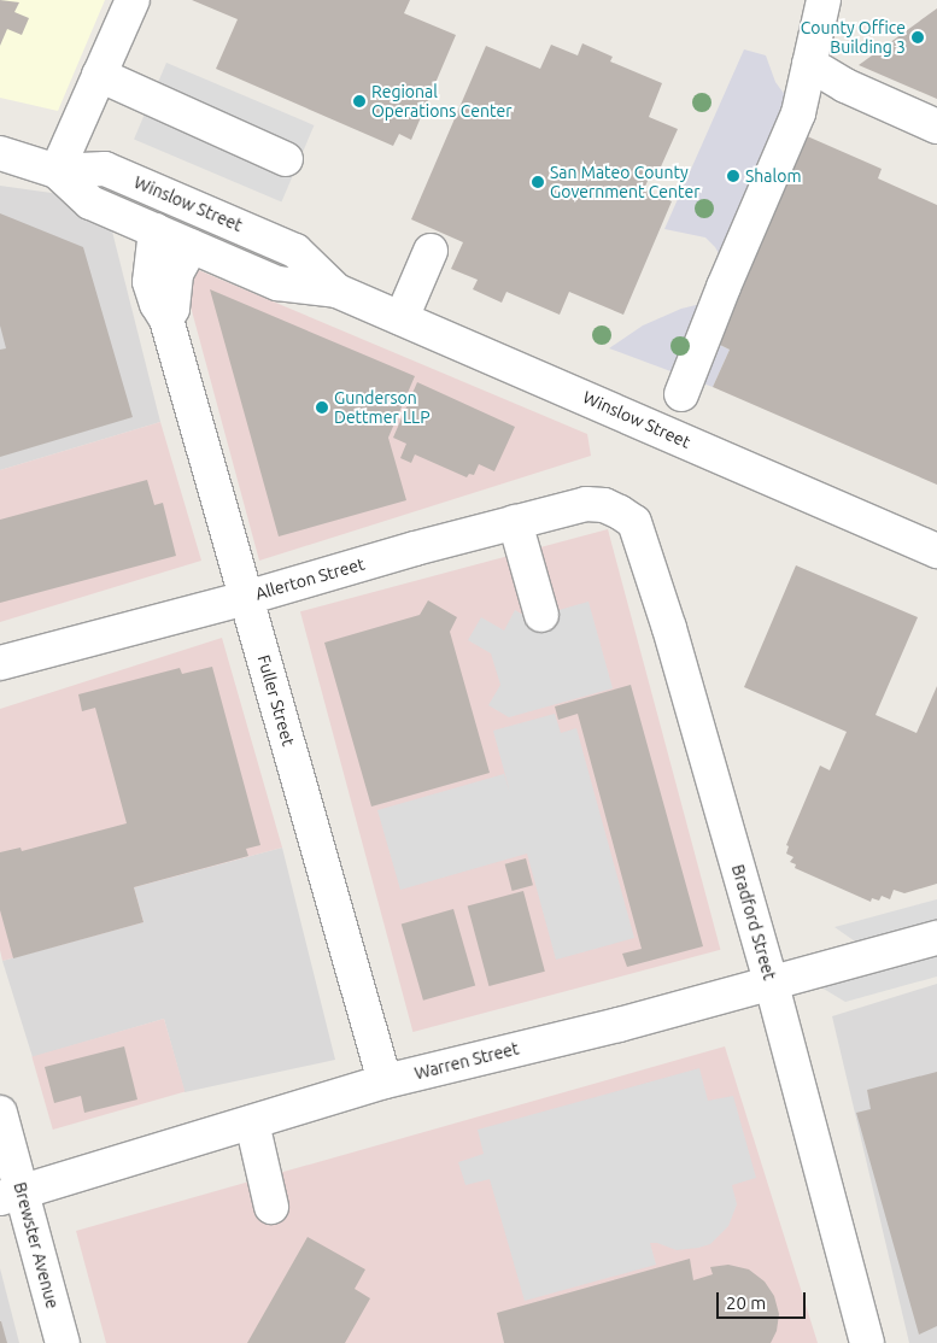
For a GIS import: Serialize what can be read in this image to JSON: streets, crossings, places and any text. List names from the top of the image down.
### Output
{
  "streets": {
    "street": [
      "Winslow Street",
      "Allerton Street",
      "Fuller Street",
      "Bradford Street",
      "Warren Street",
      "Brewster Avenue"
    ]
  },
  "crossings": [
    ["Winslow Street", "Fuller Street"],
    ["Allerton Street", "Fuller Street"],
    ["Allerton Street", "Bradford Street"],
    ["Fuller Street", "Warren Street"],
    ["Bradford Street", "Warren Street"],
    ["Warren Street", "Brewster Avenue"]
  ],
  "places": [
    "County Office Building 3",
    "Regional Operations Center",
    "Shalom",
    "San Mateo County Government Center",
    "Gunderson Dettmer LLP"
  ],
  "scale_bar": "20 m"
}
